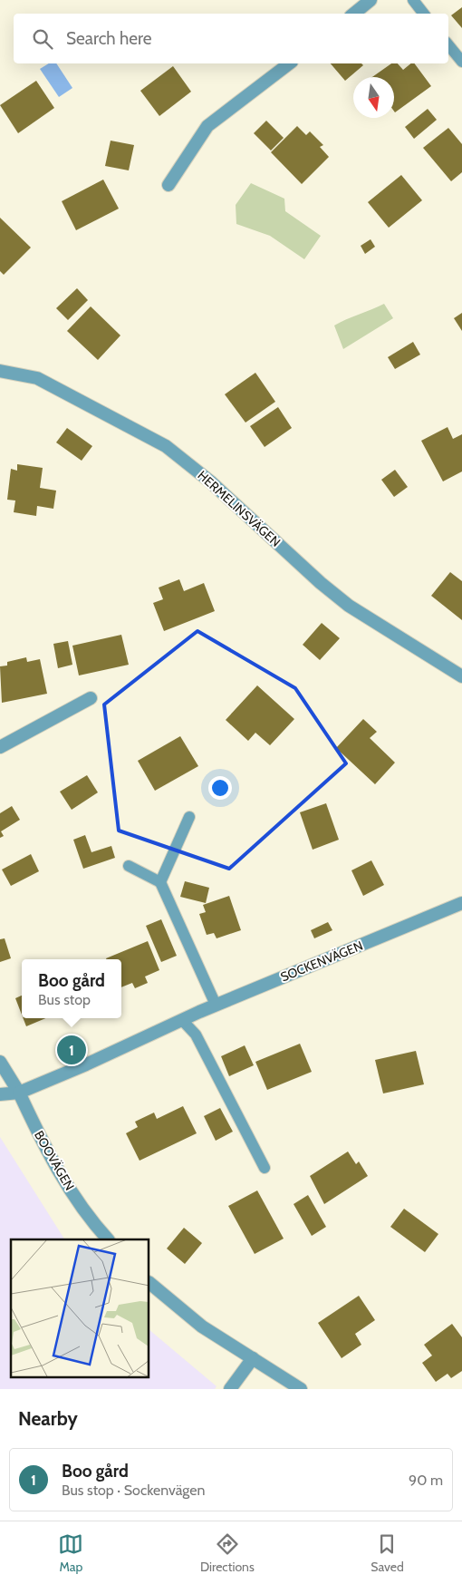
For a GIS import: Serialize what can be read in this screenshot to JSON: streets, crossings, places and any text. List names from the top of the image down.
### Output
{
  "streets": {
    "street": ["HERMELINSVÄGEN", "SOCKENVÄGEN", "BOOVÄGEN"]
  },
  "crossings": [
    ["SOCKENVÄGEN", "BOOVÄGEN"]
  ],
  "north": "bottom",
  "page": {
    "search": "Search here",
    "popup": ["Boo gård", "Bus stop"],
    "pins": "1",
    "heading": "Nearby",
    "list": [
      {
        "mark": "1",
        "name": "Boo gård",
        "note": "Bus stop · Sockenvägen",
        "value": "90 m"
      }
    ],
    "nav": ["Map", "Directions", "Saved"]
  }
}
